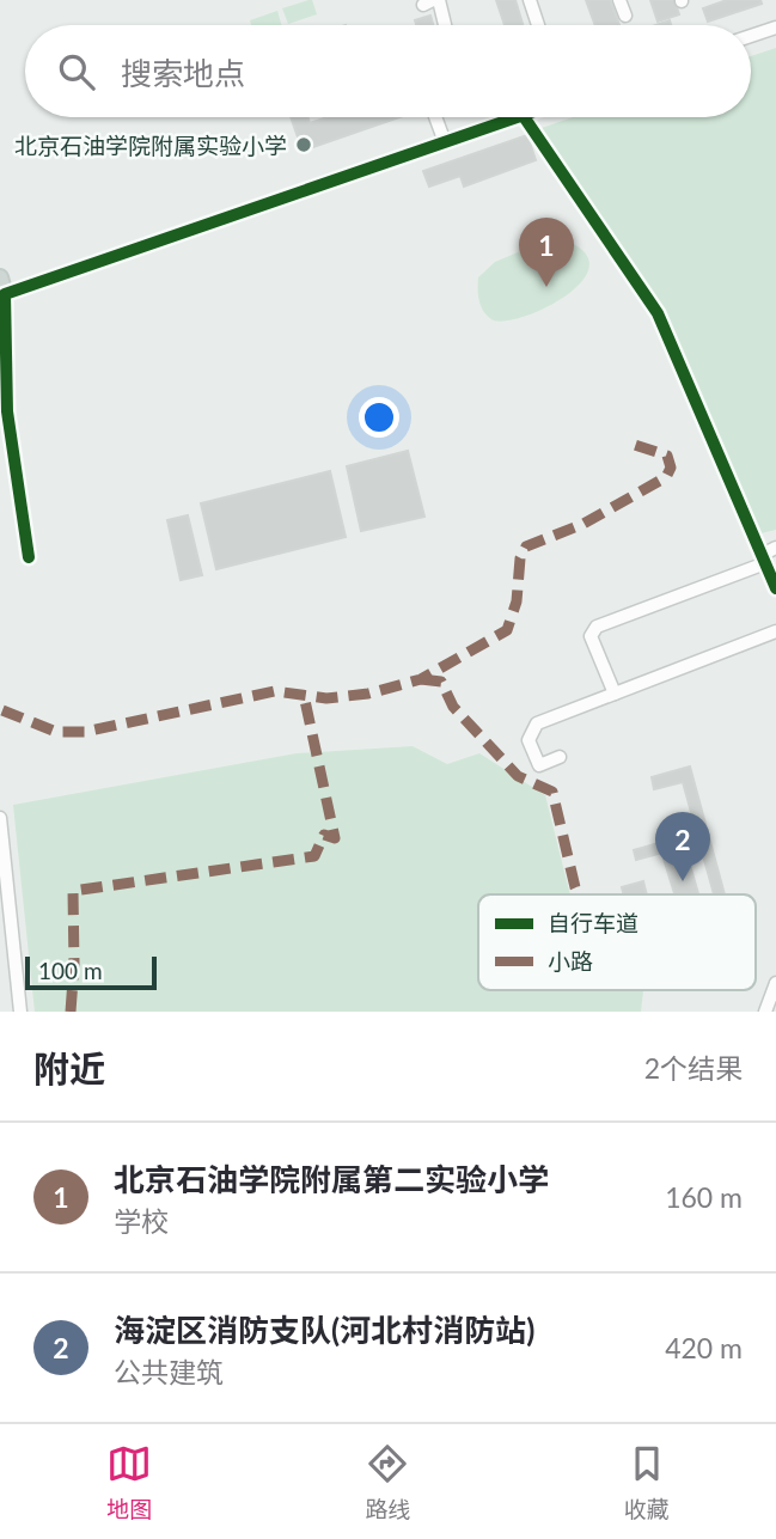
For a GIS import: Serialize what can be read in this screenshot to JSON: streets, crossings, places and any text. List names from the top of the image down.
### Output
{
  "places": ["北京石油学院附属实验小学"],
  "legend": ["自行车道", "小路"],
  "scale_bar": "100 m",
  "page": {
    "search": "搜索地点",
    "pins": ["1", "2"],
    "scale": "100 m",
    "heading": ["附近", "2个结果"],
    "list": [
      {
        "mark": "1",
        "name": "北京石油学院附属第二实验小学",
        "note": "学校",
        "value": "160 m"
      },
      {
        "mark": "2",
        "name": "海淀区消防支队(河北村消防站)",
        "note": "公共建筑",
        "value": "420 m"
      }
    ],
    "nav": ["地图", "路线", "收藏"]
  }
}
